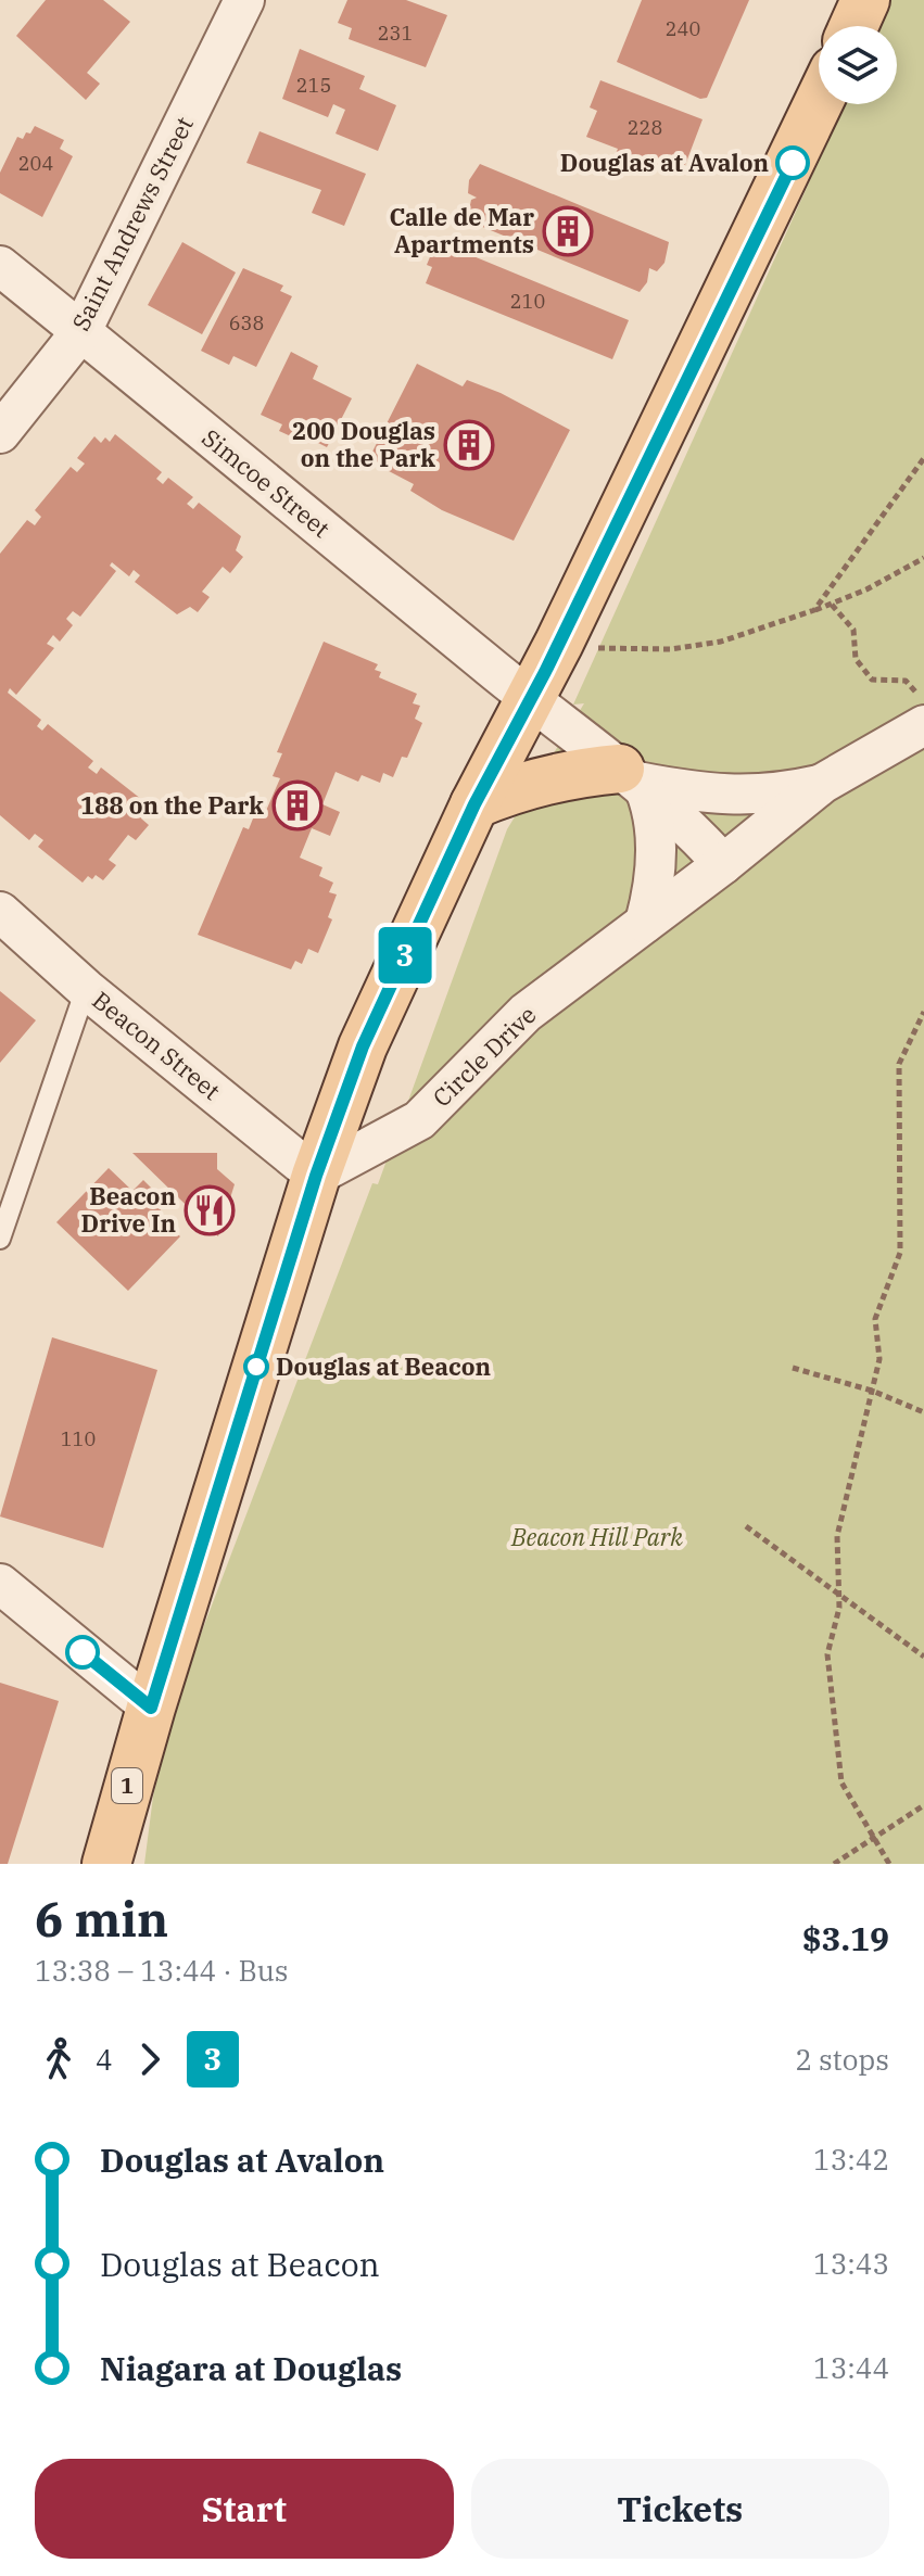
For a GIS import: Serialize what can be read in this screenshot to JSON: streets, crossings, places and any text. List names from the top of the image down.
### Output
{
  "streets": {
    "main road": ["1"],
    "street": [
      "Saint Andrews Street",
      "Simcoe Street",
      "Beacon Street",
      "Circle Drive"
    ]
  },
  "crossings": [
    ["Saint Andrews Street", "Simcoe Street"],
    ["Simcoe Street", "Circle Drive"],
    ["Simcoe Street", "1"],
    ["Beacon Street", "Circle Drive"],
    ["Beacon Street", "1"],
    ["Circle Drive", "1"]
  ],
  "parks": ["Beacon Hill Park"],
  "places": {
    "other": ["Douglas at Avalon", "Douglas at Beacon"],
    "building": ["Calle de Mar Apartments", "200 Douglas on the Park", "188 on the Park"],
    "restaurant": ["Beacon Drive In"]
  },
  "lines": ["bus line 3"],
  "house_numbers": [
    "240",
    "231",
    "215",
    "228",
    "204",
    "210",
    "638",
    "110"
  ],
  "page": {
    "on_map": "3",
    "heading": ["6 min", "13:38 – 13:44 · Bus", "$3.19"],
    "legs": ["4", "3", "2 stops"],
    "list": [
      {
        "name": "Douglas at Avalon",
        "value": "13:42"
      },
      {
        "name": "Douglas at Beacon",
        "value": "13:43"
      },
      {
        "name": "Niagara at Douglas",
        "value": "13:44"
      }
    ],
    "buttons": ["Start", "Tickets"]
  }
}
